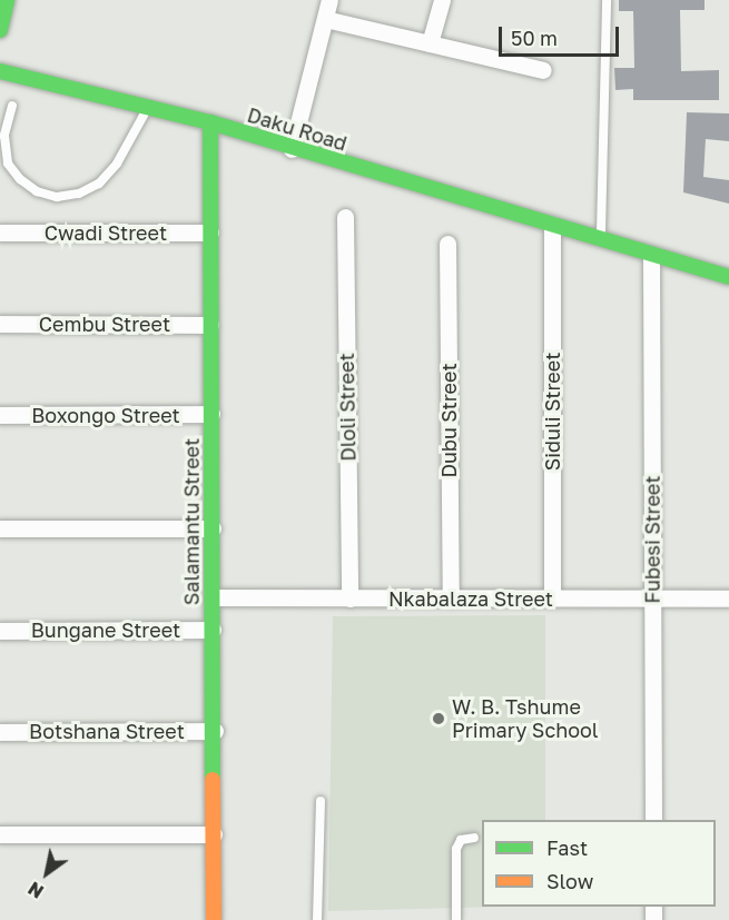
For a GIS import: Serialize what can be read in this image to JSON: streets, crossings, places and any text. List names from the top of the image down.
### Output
{
  "streets": {
    "main road": ["Daku Road", "Salamantu Street"],
    "street": [
      "Cwadi Street",
      "Cembu Street",
      "Dloli Street",
      "Siduli Street",
      "Boxongo Street",
      "Dubu Street",
      "Fubesi Street",
      "Nkabalaza Street",
      "Bungane Street",
      "Botshana Street"
    ]
  },
  "crossings": [
    ["Daku Road", "Siduli Street"],
    ["Daku Road", "Salamantu Street"],
    ["Daku Road", "Fubesi Street"],
    ["Cwadi Street", "Salamantu Street"],
    ["Cembu Street", "Salamantu Street"],
    ["Dloli Street", "Nkabalaza Street"],
    ["Siduli Street", "Nkabalaza Street"],
    ["Boxongo Street", "Salamantu Street"],
    ["Dubu Street", "Nkabalaza Street"],
    ["Salamantu Street", "Nkabalaza Street"],
    ["Salamantu Street", "Bungane Street"],
    ["Salamantu Street", "Botshana Street"],
    ["Fubesi Street", "Nkabalaza Street"]
  ],
  "places": ["W. B. Tshume Primary School"],
  "legend": ["Fast", "Slow"],
  "scale_bar": "50 m",
  "north": "bottom left"
}
